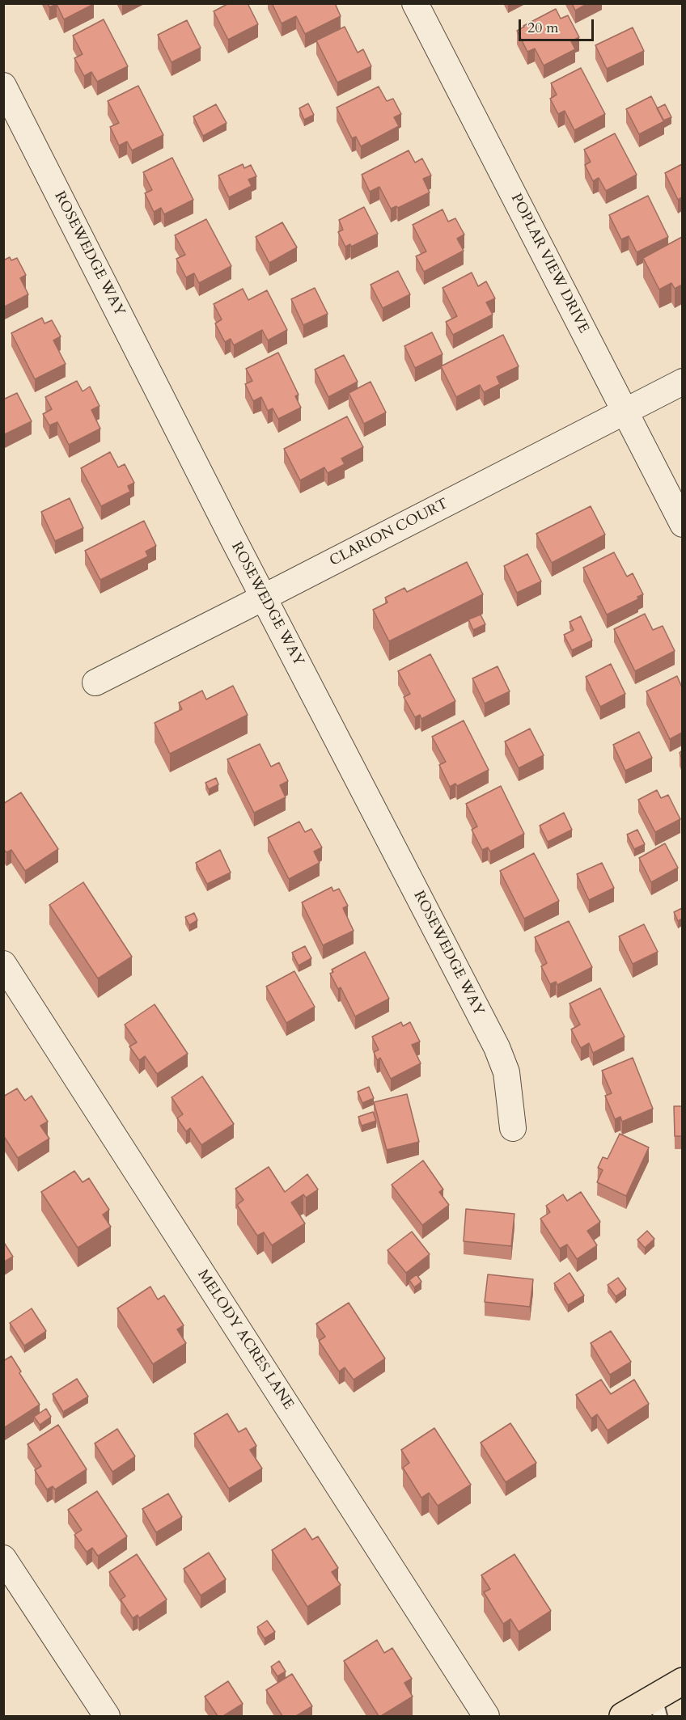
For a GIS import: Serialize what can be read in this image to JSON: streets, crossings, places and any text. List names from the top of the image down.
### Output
{
  "streets": {
    "street": [
      "ROSEWEDGE WAY",
      "POPLAR VIEW DRIVE",
      "CLARION COURT",
      "MELODY ACRES LANE"
    ]
  },
  "crossings": [
    ["ROSEWEDGE WAY", "CLARION COURT"],
    ["POPLAR VIEW DRIVE", "CLARION COURT"]
  ],
  "scale_bar": "20 m"
}
